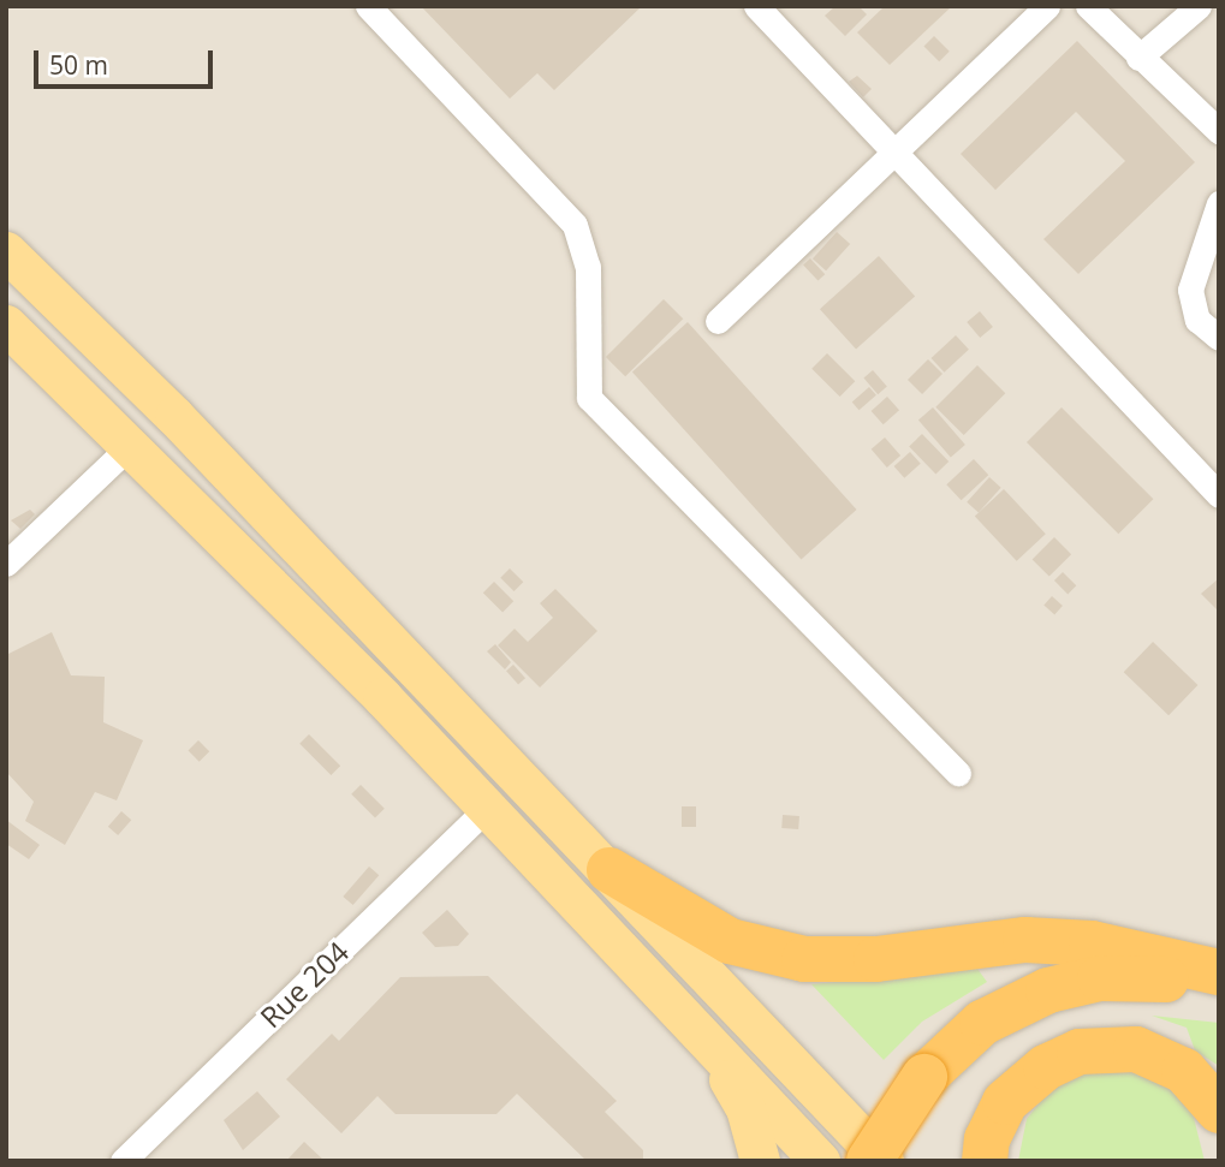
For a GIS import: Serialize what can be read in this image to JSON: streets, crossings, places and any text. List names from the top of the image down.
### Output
{
  "streets": {
    "street": ["Rue 204"]
  },
  "scale_bar": "50 m"
}
